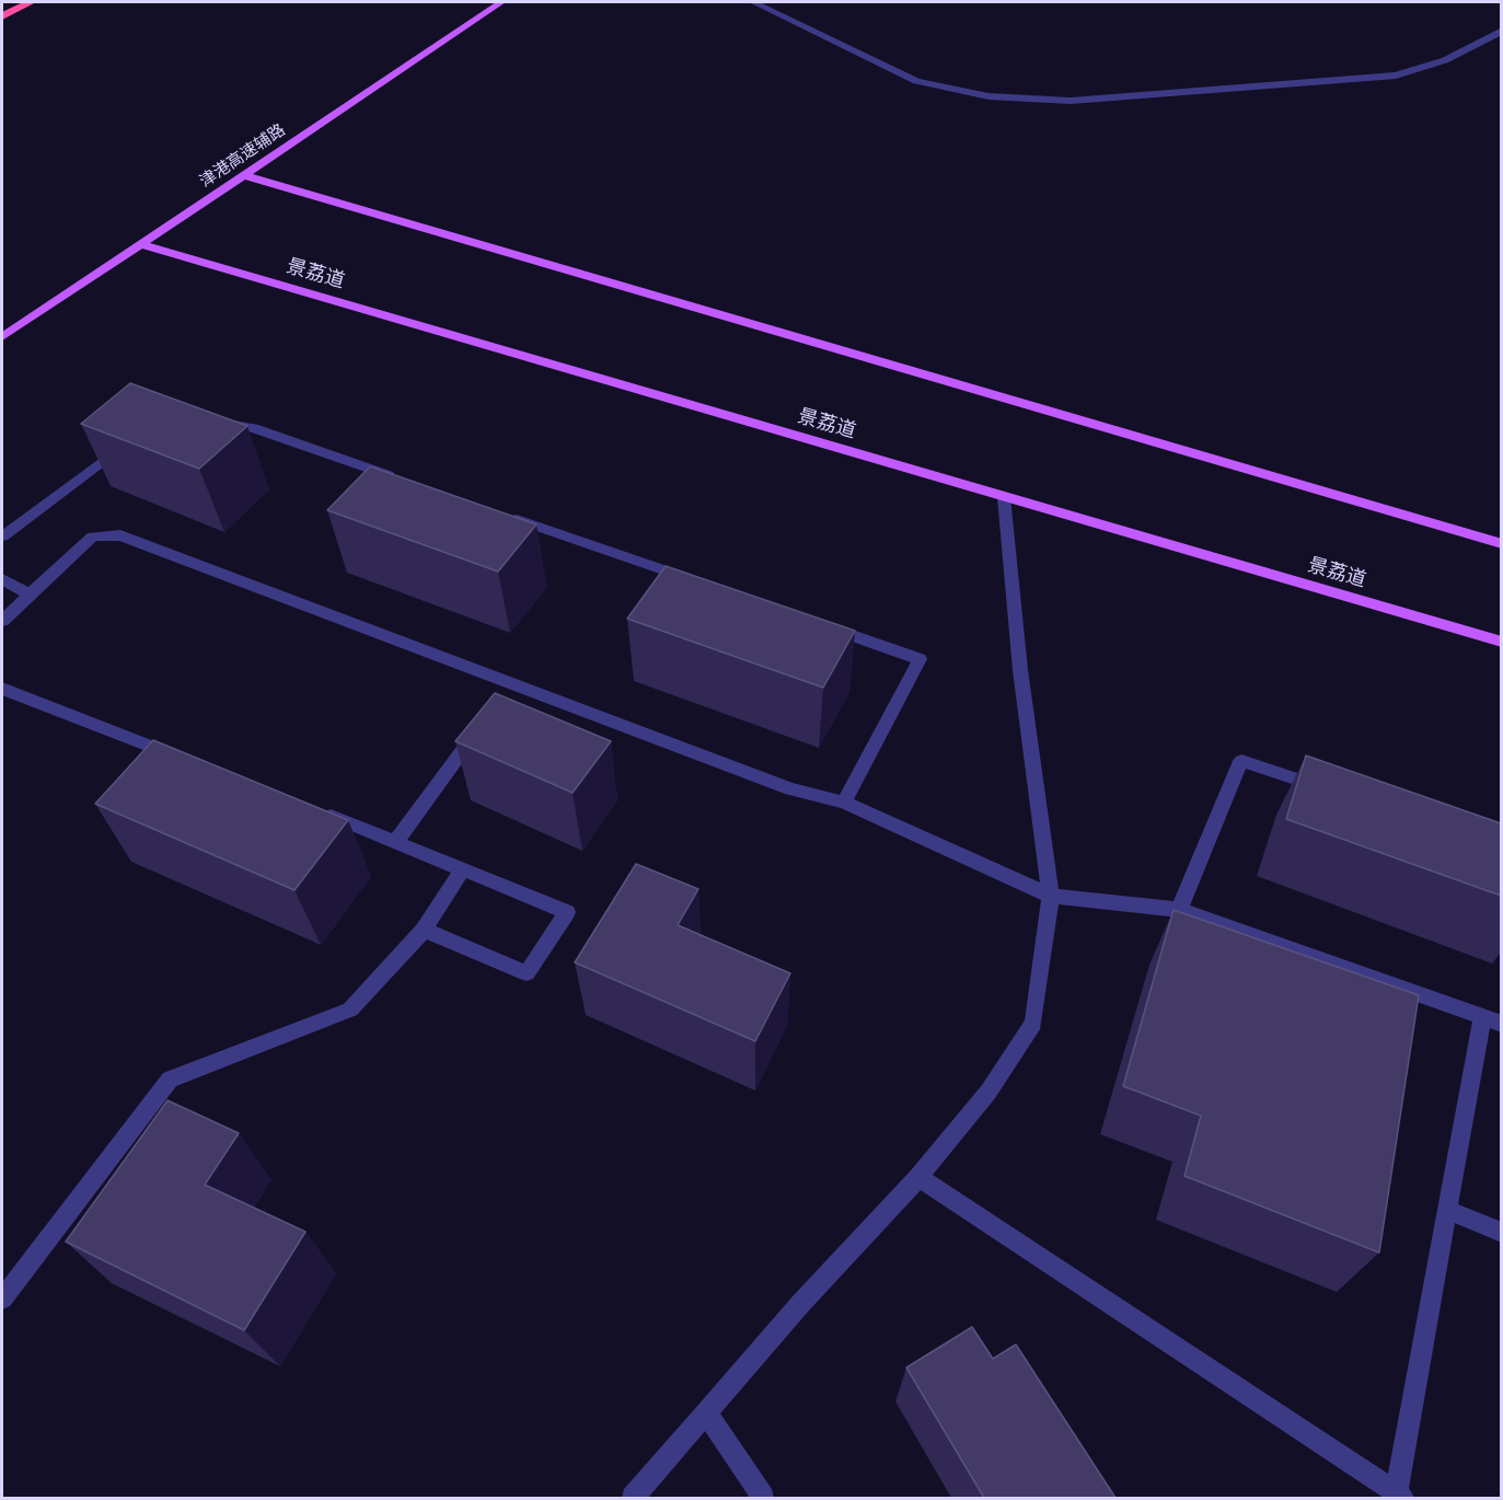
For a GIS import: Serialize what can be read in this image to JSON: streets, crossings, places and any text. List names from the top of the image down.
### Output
{
  "streets": {
    "main road": ["津港高速辅路", "景荔道"]
  },
  "crossings": [
    ["津港高速辅路", "景荔道"]
  ]
}
